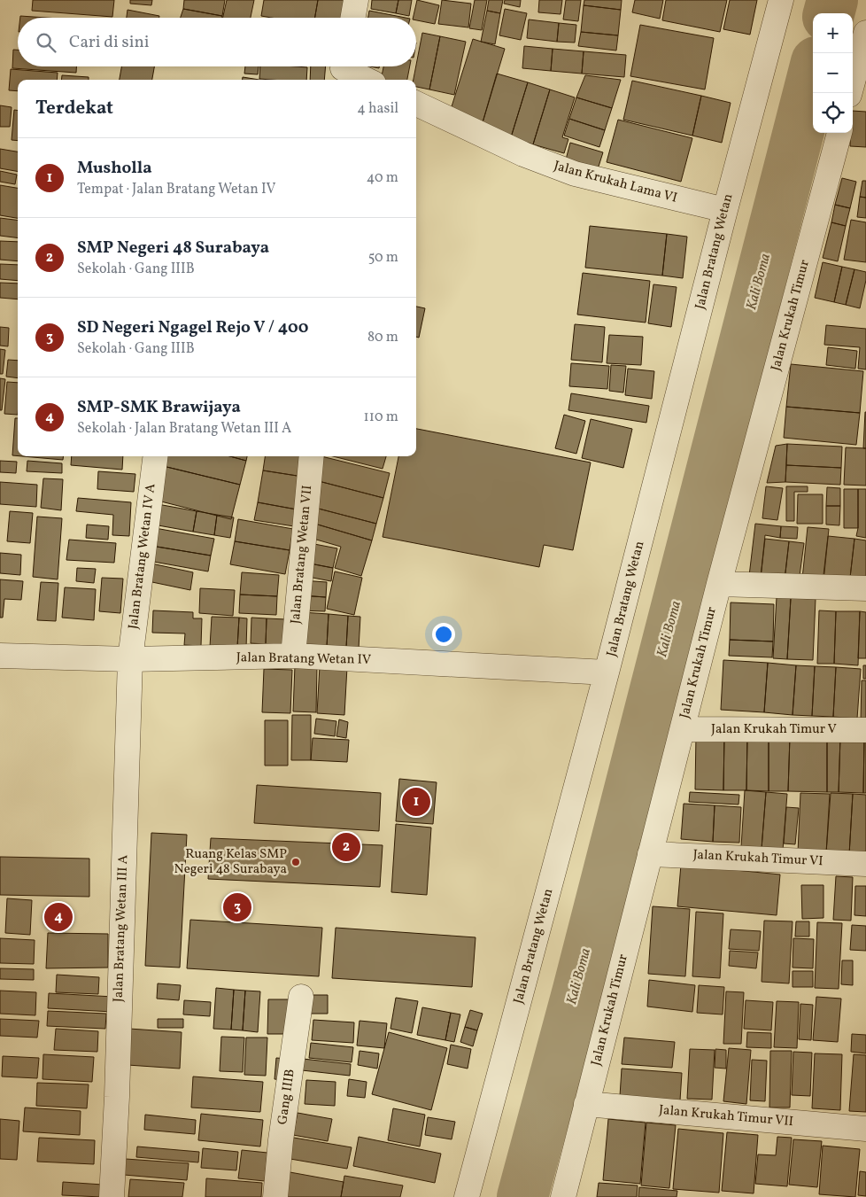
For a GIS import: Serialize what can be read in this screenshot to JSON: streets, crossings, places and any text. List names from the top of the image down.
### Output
{
  "streets": {
    "street": [
      "Jalan Krukah Lama VI",
      "Jalan Bratang Wetan",
      "Jalan Krukah Timur",
      "Jalan Bratang Wetan VII",
      "Jalan Bratang Wetan IV A",
      "Jalan Bratang Wetan IV",
      "Jalan Krukah Timur V",
      "Jalan Krukah Timur VI",
      "Jalan Bratang Wetan III A",
      "Gang IIIB",
      "Jalan Krukah Timur VII"
    ]
  },
  "crossings": [
    ["Jalan Krukah Lama VI", "Jalan Bratang Wetan"],
    ["Jalan Bratang Wetan", "Jalan Bratang Wetan IV"],
    ["Jalan Krukah Timur", "Jalan Krukah Timur V"],
    ["Jalan Krukah Timur", "Jalan Krukah Timur VI"],
    ["Jalan Krukah Timur", "Jalan Krukah Timur VII"],
    ["Jalan Bratang Wetan VII", "Jalan Bratang Wetan IV"],
    ["Jalan Bratang Wetan IV A", "Jalan Bratang Wetan IV"],
    ["Jalan Bratang Wetan IV A", "Jalan Bratang Wetan III A"],
    ["Jalan Bratang Wetan IV", "Jalan Bratang Wetan III A"]
  ],
  "water": ["Kali Boma"],
  "places": ["Ruang Kelas SMP Negeri 48 Surabaya"],
  "page": {
    "map_buttons": ["+", "−"],
    "search": "Cari di sini",
    "heading": ["Terdekat", "4 hasil"],
    "list": [
      {
        "mark": "1",
        "name": "Musholla",
        "note": "Tempat · Jalan Bratang Wetan IV",
        "value": "40 m"
      },
      {
        "mark": "2",
        "name": "SMP Negeri 48 Surabaya",
        "note": "Sekolah · Gang IIIB",
        "value": "50 m"
      },
      {
        "mark": "3",
        "name": "SD Negeri Ngagel Rejo V / 400",
        "note": "Sekolah · Gang IIIB",
        "value": "80 m"
      },
      {
        "mark": "4",
        "name": "SMP-SMK Brawijaya",
        "note": "Sekolah · Jalan Bratang Wetan III A",
        "value": "110 m"
      }
    ],
    "pins": [
      "1",
      "2",
      "3",
      "4"
    ]
  }
}
